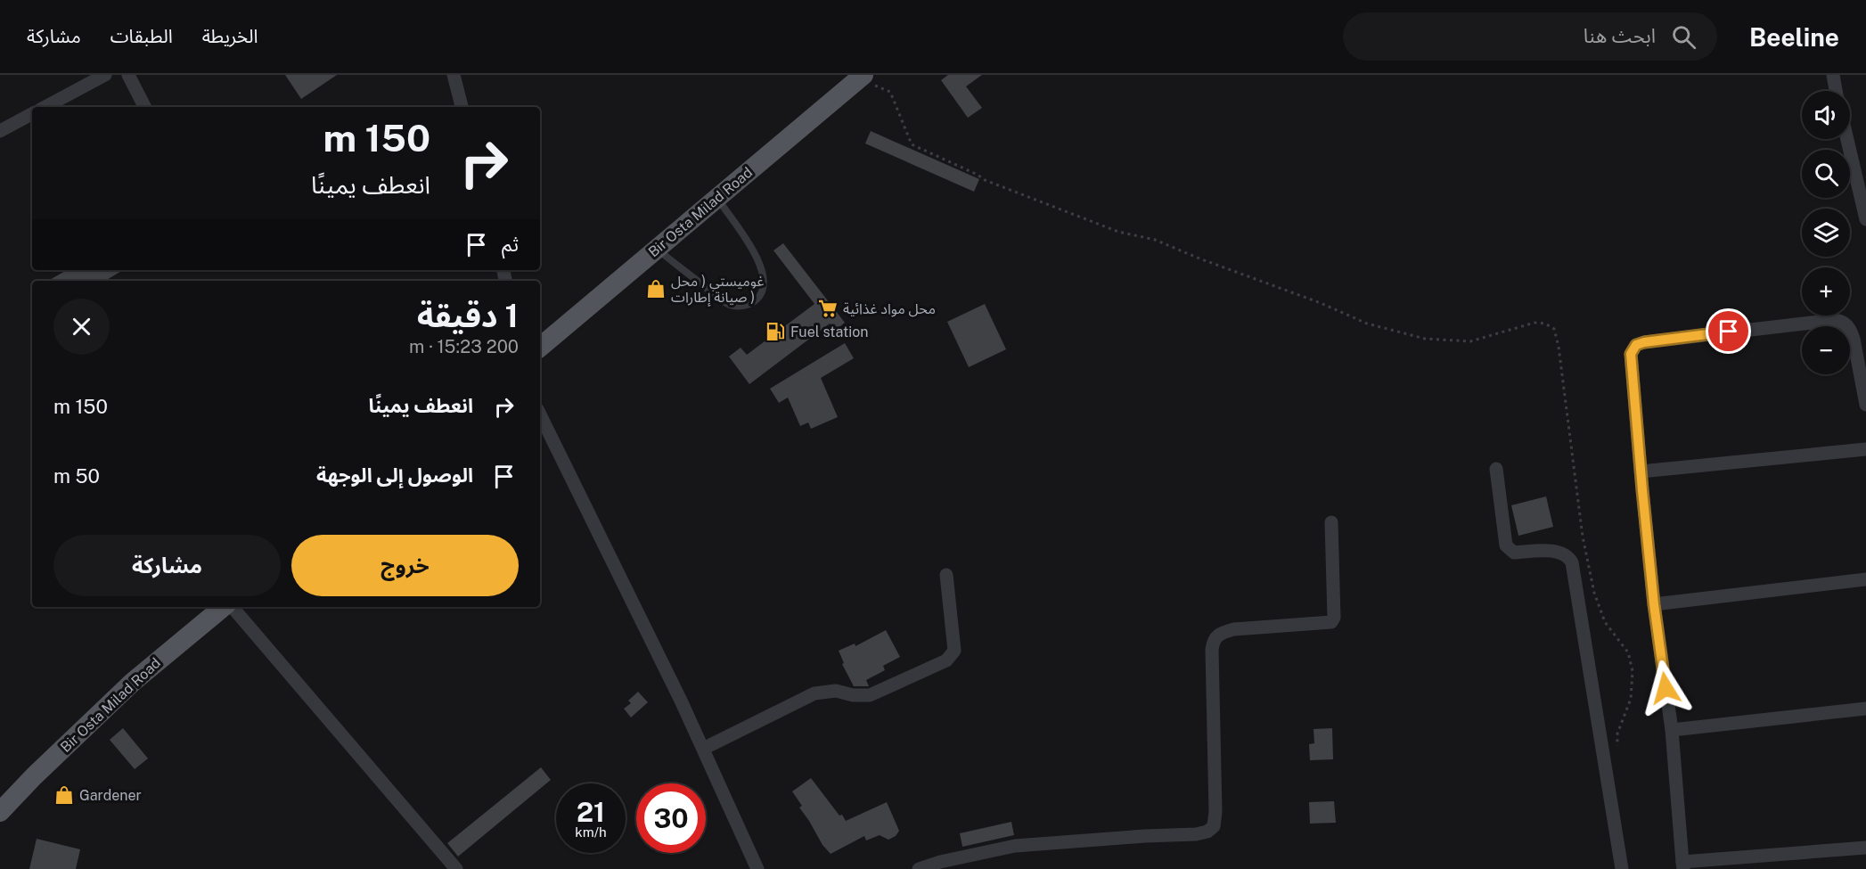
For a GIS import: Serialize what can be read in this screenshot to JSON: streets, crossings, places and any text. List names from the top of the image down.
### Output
{
  "streets": {
    "main road": ["Bir Osta Milad Road"]
  },
  "places": {
    "shop": ["غوميستي ( محل صيانة إطارات )", "Gardener"],
    "supermarket": ["محل مواد غذائية"],
    "fuel station": ["Fuel station"]
  },
  "page": {
    "header": "Beeline",
    "search": "ابحث هنا",
    "nav": ["الخريطة", "الطبقات", "مشاركة"],
    "map_buttons": ["+", "−"],
    "turn": ["150 m", "انعطف يمينًا"],
    "then": "ثم",
    "heading": ["1 دقيقة", "200 m · 15:23"],
    "list": [
      {
        "name": "انعطف يمينًا",
        "value": "150 m"
      },
      {
        "name": "الوصول إلى الوجهة",
        "value": "50 m"
      }
    ],
    "buttons": ["خروج", "مشاركة"],
    "speed": "21 km/h",
    "limit": "30"
  }
}
